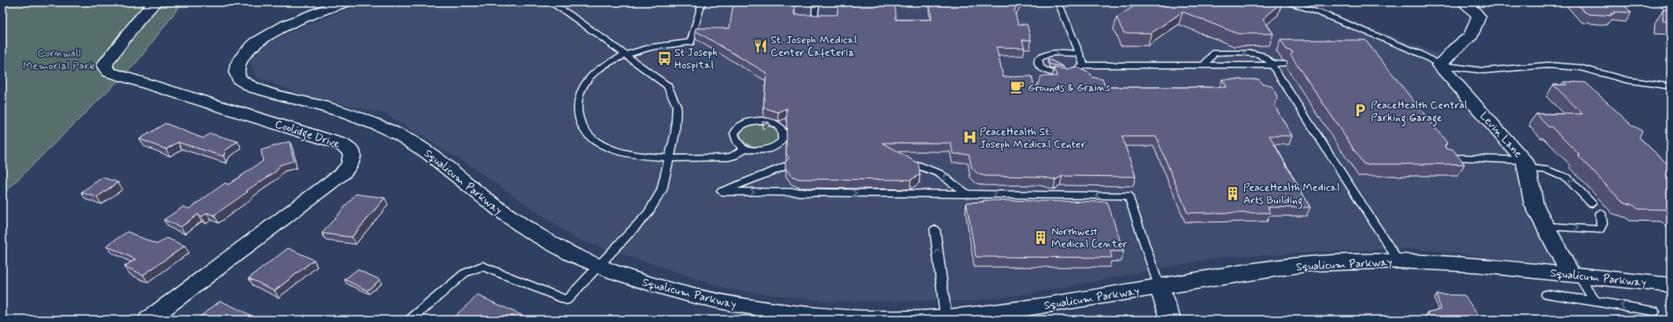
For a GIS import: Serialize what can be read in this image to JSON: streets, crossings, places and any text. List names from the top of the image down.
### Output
{
  "streets": {
    "street": ["Coolidge Drive", "Levin Lane", "Squalicum Parkway"]
  },
  "crossings": [
    ["Levin Lane", "Squalicum Parkway"]
  ],
  "parks": ["Cornwall Memorial Park"],
  "places": {
    "restaurant": ["St. Joseph Medical Center Cafeteria"],
    "bus stop": ["St Joseph Hospital"],
    "cafe": ["Grounds & Grains"],
    "parking": ["PeaceHealth Central Parking Garage"],
    "hospital": ["PeaceHealth St. Joseph Medical Center"],
    "building": ["PeaceHealth Medical Arts Building", "Northwest Medical Center"]
  }
}
